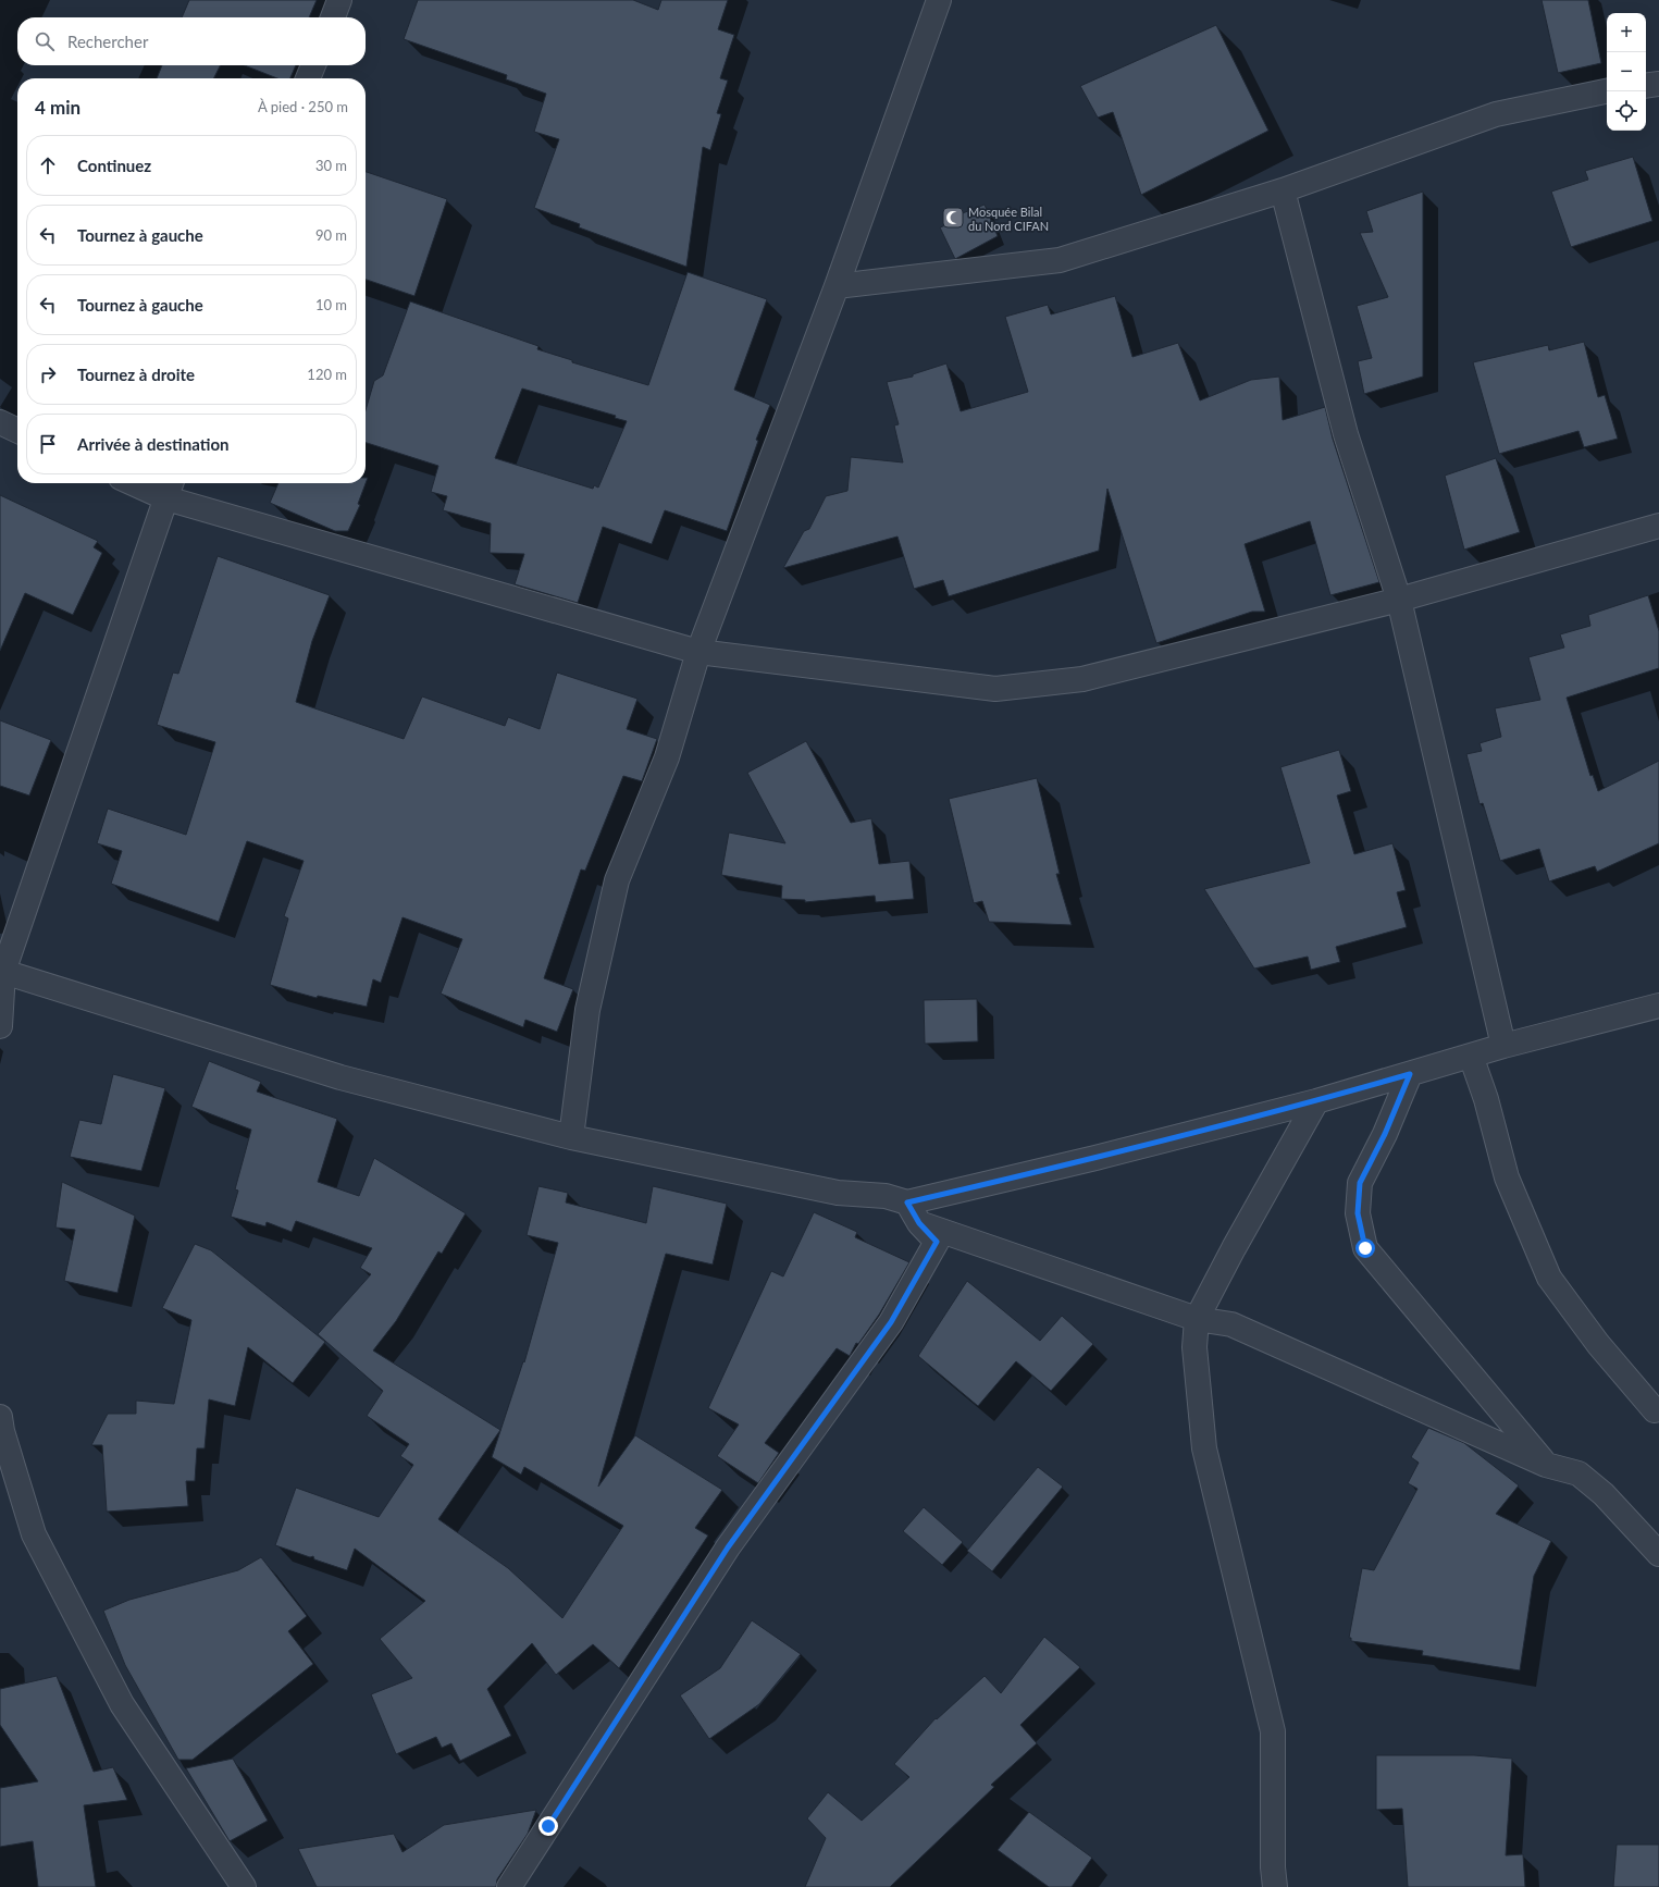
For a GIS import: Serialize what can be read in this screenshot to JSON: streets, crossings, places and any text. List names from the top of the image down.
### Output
{
  "places": {
    "mosque": ["Mosquée Bilal du Nord CIFAN"]
  },
  "page": {
    "map_buttons": ["+", "−"],
    "search": "Rechercher",
    "heading": ["4 min", "À pied · 250 m"],
    "list": [
      ["Continuez", "30 m"],
      ["Tournez à gauche", "90 m"],
      ["Tournez à gauche", "10 m"],
      ["Tournez à droite", "120 m"],
      "Arrivée à destination"
    ]
  }
}
